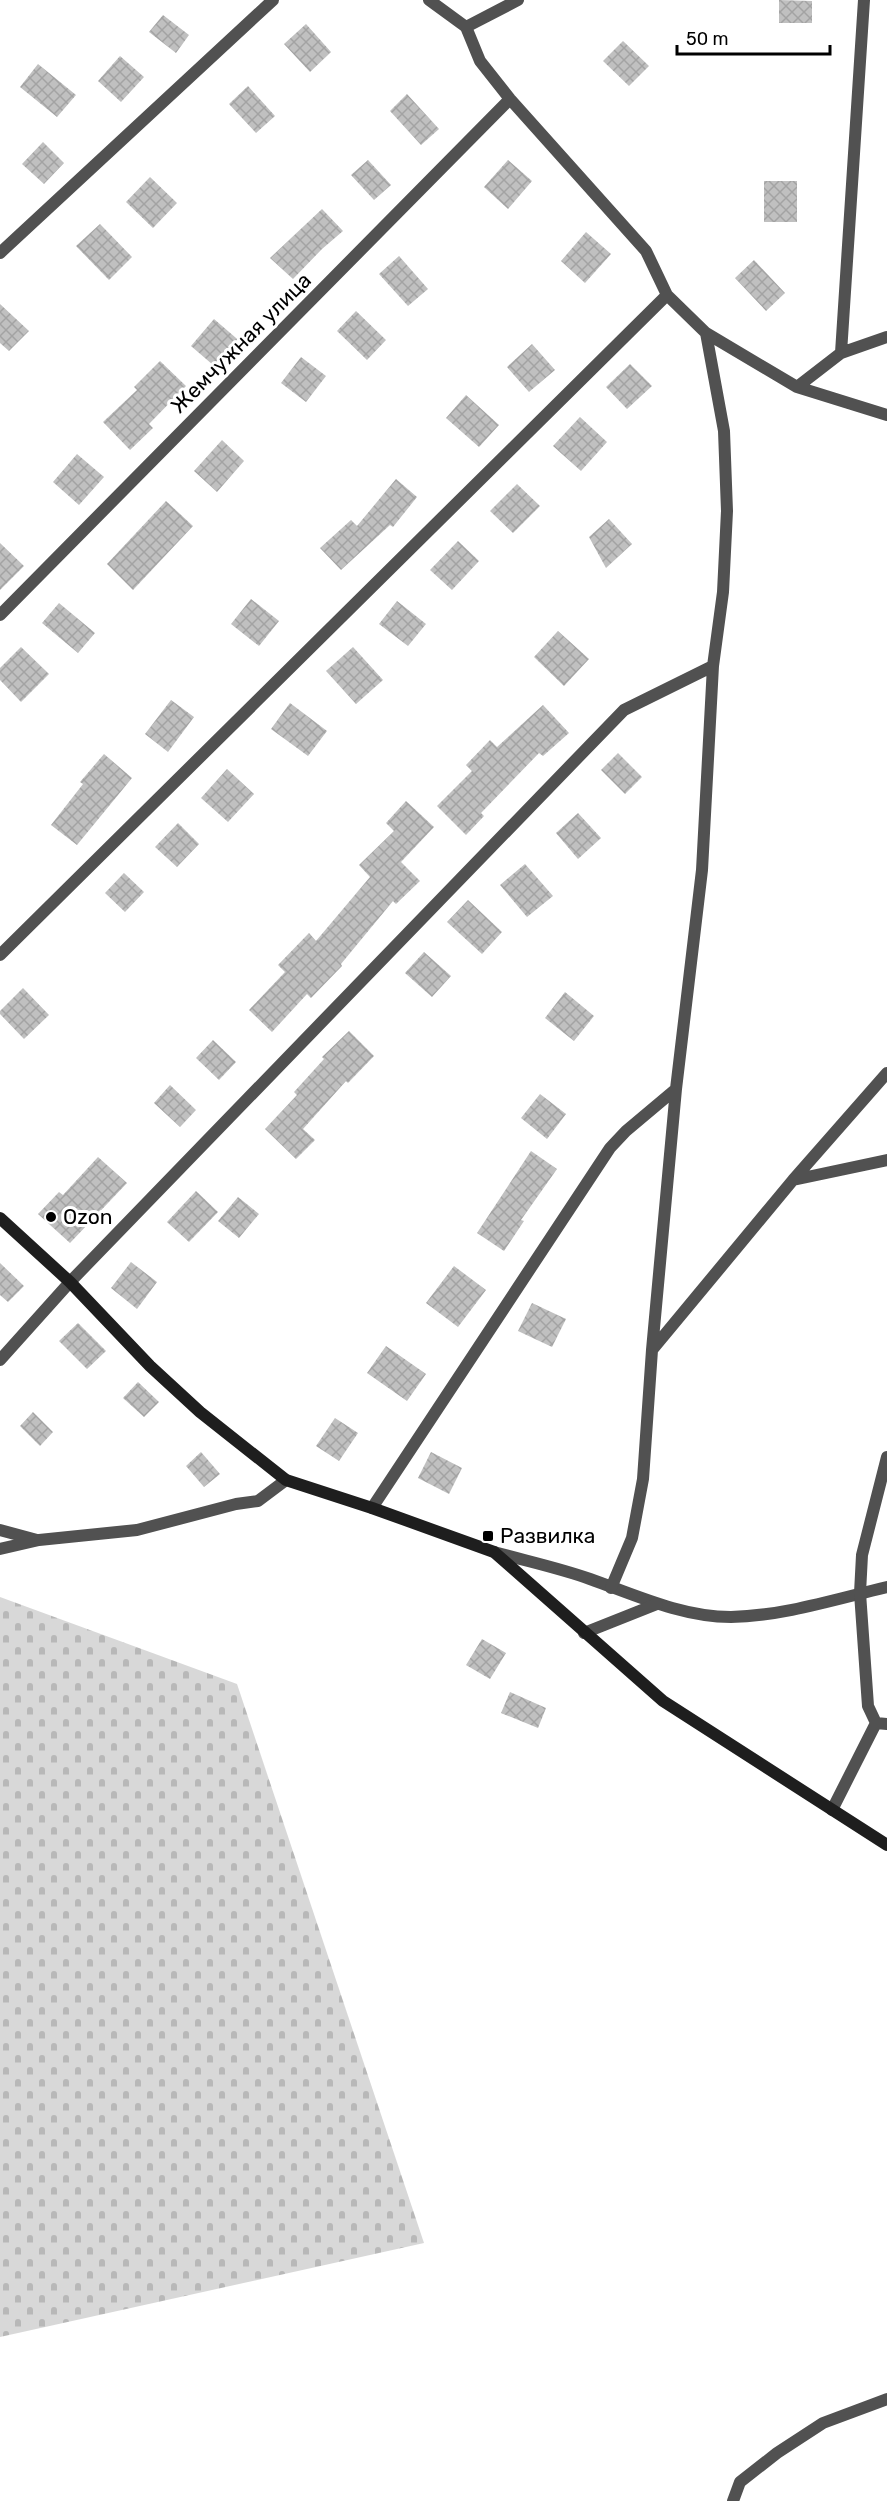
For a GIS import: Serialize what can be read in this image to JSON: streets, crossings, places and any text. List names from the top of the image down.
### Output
{
  "streets": {
    "street": ["Жемчужная улица"]
  },
  "places": {
    "other": ["Ozon"],
    "transit": ["Развилка"]
  },
  "scale_bar": "50 m"
}
